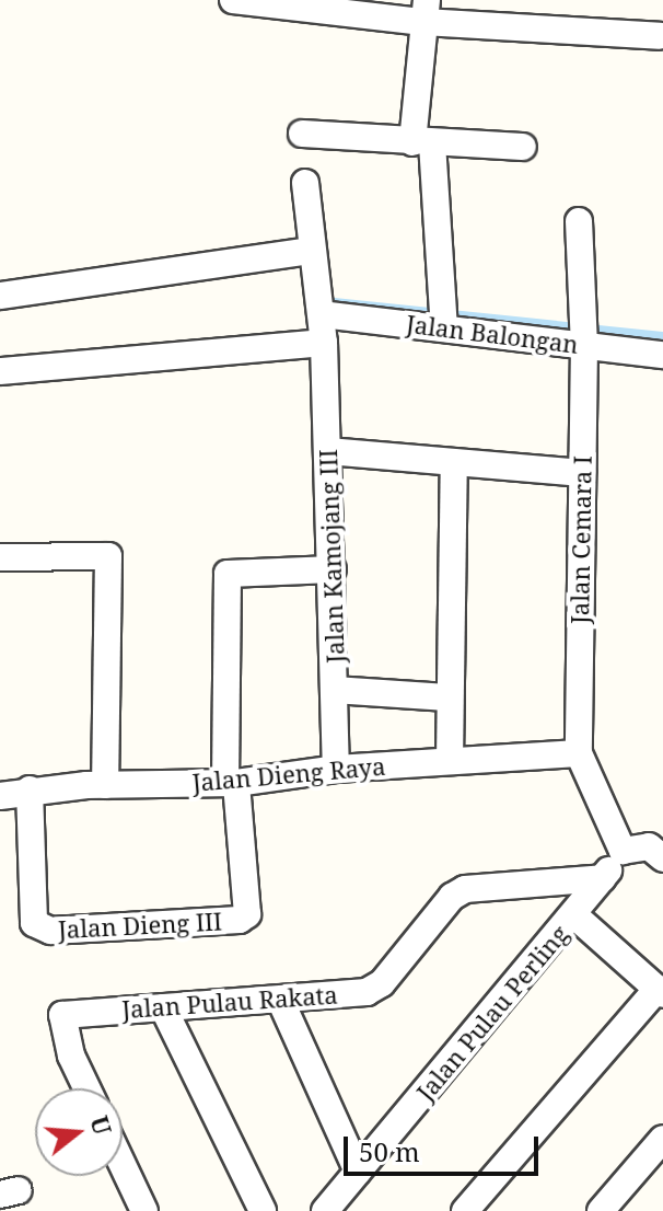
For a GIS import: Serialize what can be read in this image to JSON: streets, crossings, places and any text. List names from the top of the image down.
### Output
{
  "streets": {
    "street": [
      "Jalan Balongan",
      "Jalan Cemara I",
      "Jalan Kamojang III",
      "Jalan Dieng Raya",
      "Jalan Dieng III",
      "Jalan Pulau Rakata",
      "Jalan Pulau Perling"
    ]
  },
  "crossings": [
    ["Jalan Balongan", "Jalan Cemara I"],
    ["Jalan Balongan", "Jalan Kamojang III"],
    ["Jalan Cemara I", "Jalan Dieng Raya"],
    ["Jalan Cemara I", "Jalan Pulau Perling"],
    ["Jalan Kamojang III", "Jalan Dieng Raya"],
    ["Jalan Dieng Raya", "Jalan Dieng III"],
    ["Jalan Pulau Rakata", "Jalan Pulau Perling"]
  ],
  "scale_bar": "50 m",
  "north": "right"
}
